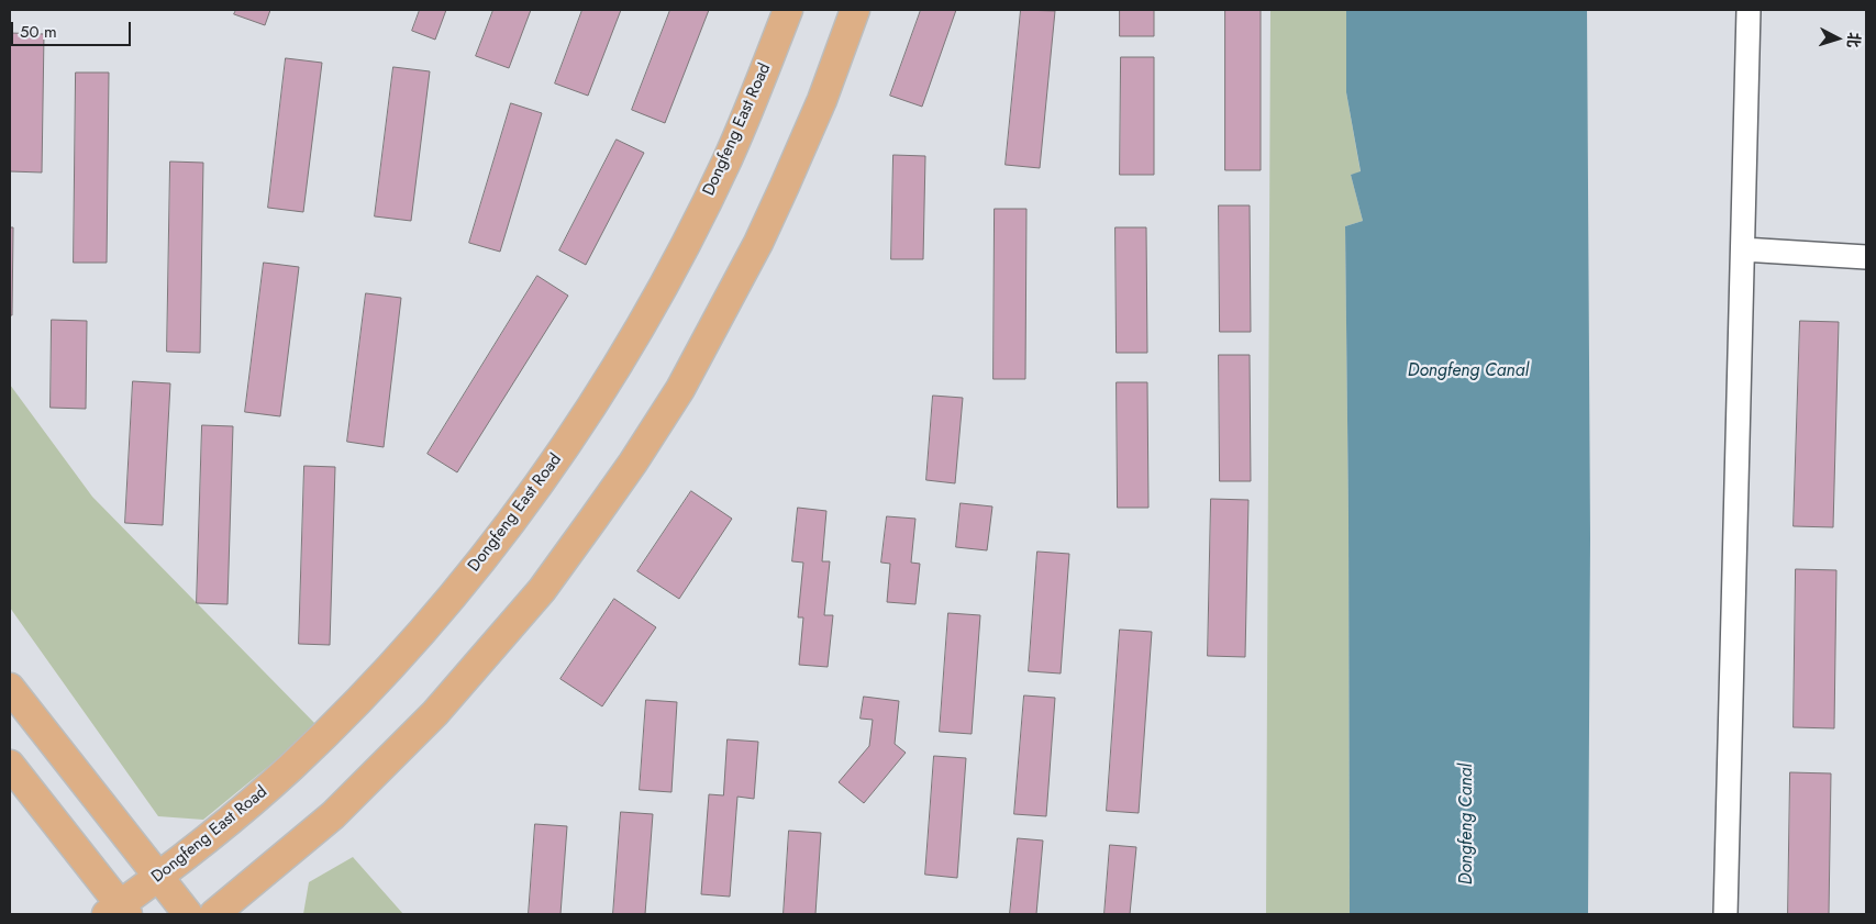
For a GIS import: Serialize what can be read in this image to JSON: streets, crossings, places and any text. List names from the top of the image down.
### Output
{
  "streets": {
    "main road": ["Dongfeng East Road"]
  },
  "water": ["Dongfeng Canal"],
  "scale_bar": "50 m",
  "north": "right"
}
